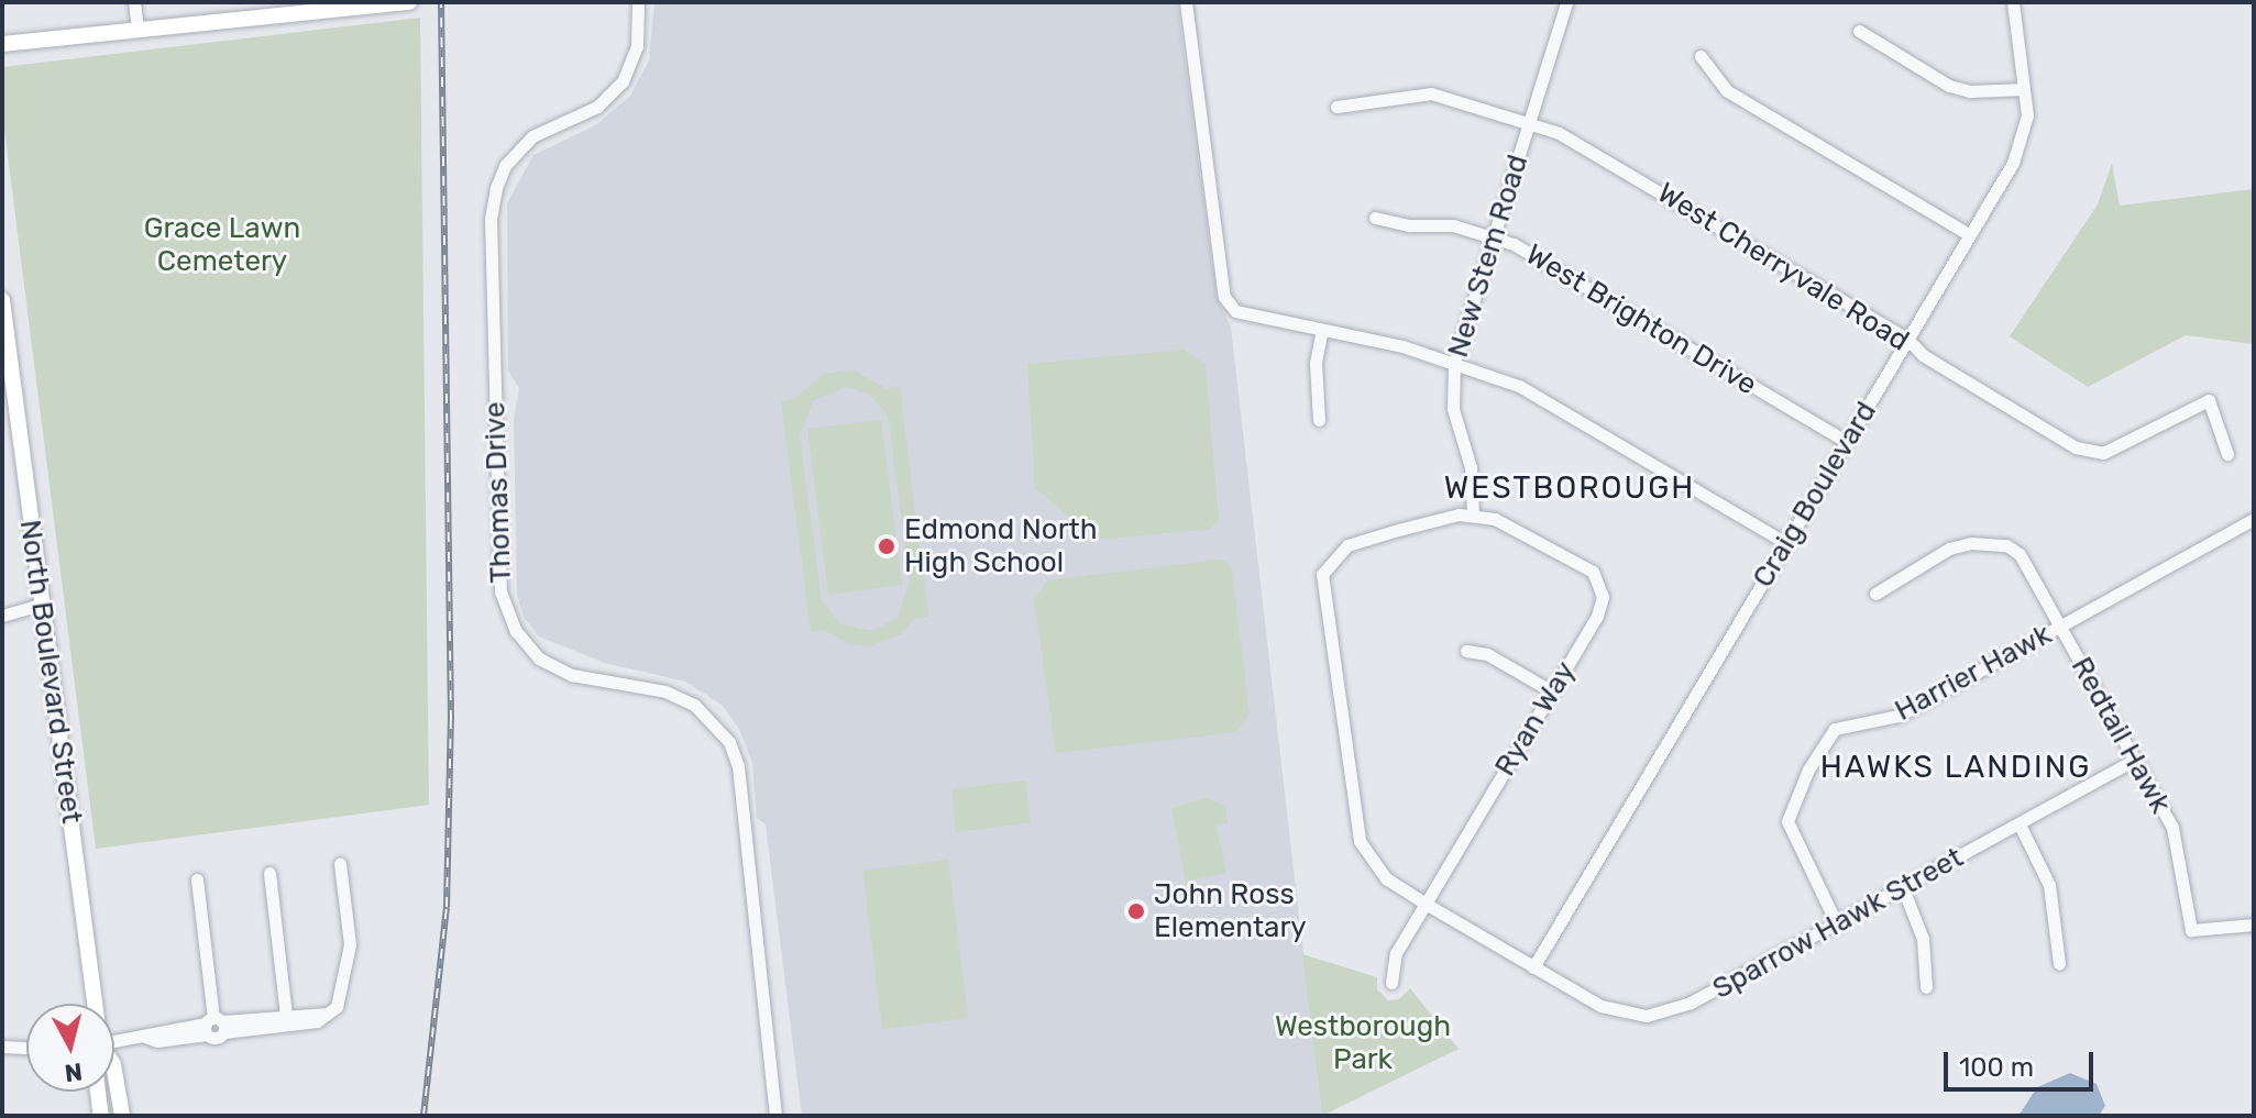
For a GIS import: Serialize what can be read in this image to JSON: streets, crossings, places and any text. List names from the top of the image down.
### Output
{
  "streets": {
    "main road": ["North Boulevard Street"],
    "street": [
      "New Stem Road",
      "West Cherryvale Road",
      "West Brighton Drive",
      "Thomas Drive",
      "Craig Boulevard",
      "Harrier Hawk",
      "Ryan Way",
      "Redtail Hawk",
      "Sparrow Hawk Street"
    ]
  },
  "crossings": [
    ["New Stem Road", "West Cherryvale Road"],
    ["New Stem Road", "West Brighton Drive"],
    ["New Stem Road", "Ryan Way"],
    ["New Stem Road", "Sparrow Hawk Street"],
    ["West Cherryvale Road", "Craig Boulevard"],
    ["West Brighton Drive", "Craig Boulevard"],
    ["Craig Boulevard", "Sparrow Hawk Street"],
    ["Harrier Hawk", "Redtail Hawk"],
    ["Harrier Hawk", "Sparrow Hawk Street"],
    ["Ryan Way", "Sparrow Hawk Street"],
    ["Redtail Hawk", "Sparrow Hawk Street"]
  ],
  "districts": ["WESTBOROUGH", "HAWKS LANDING"],
  "parks": ["Grace Lawn Cemetery", "Westborough Park"],
  "places": ["Edmond North High School", "John Ross Elementary"],
  "scale_bar": "100 m",
  "north": "bottom"
}
